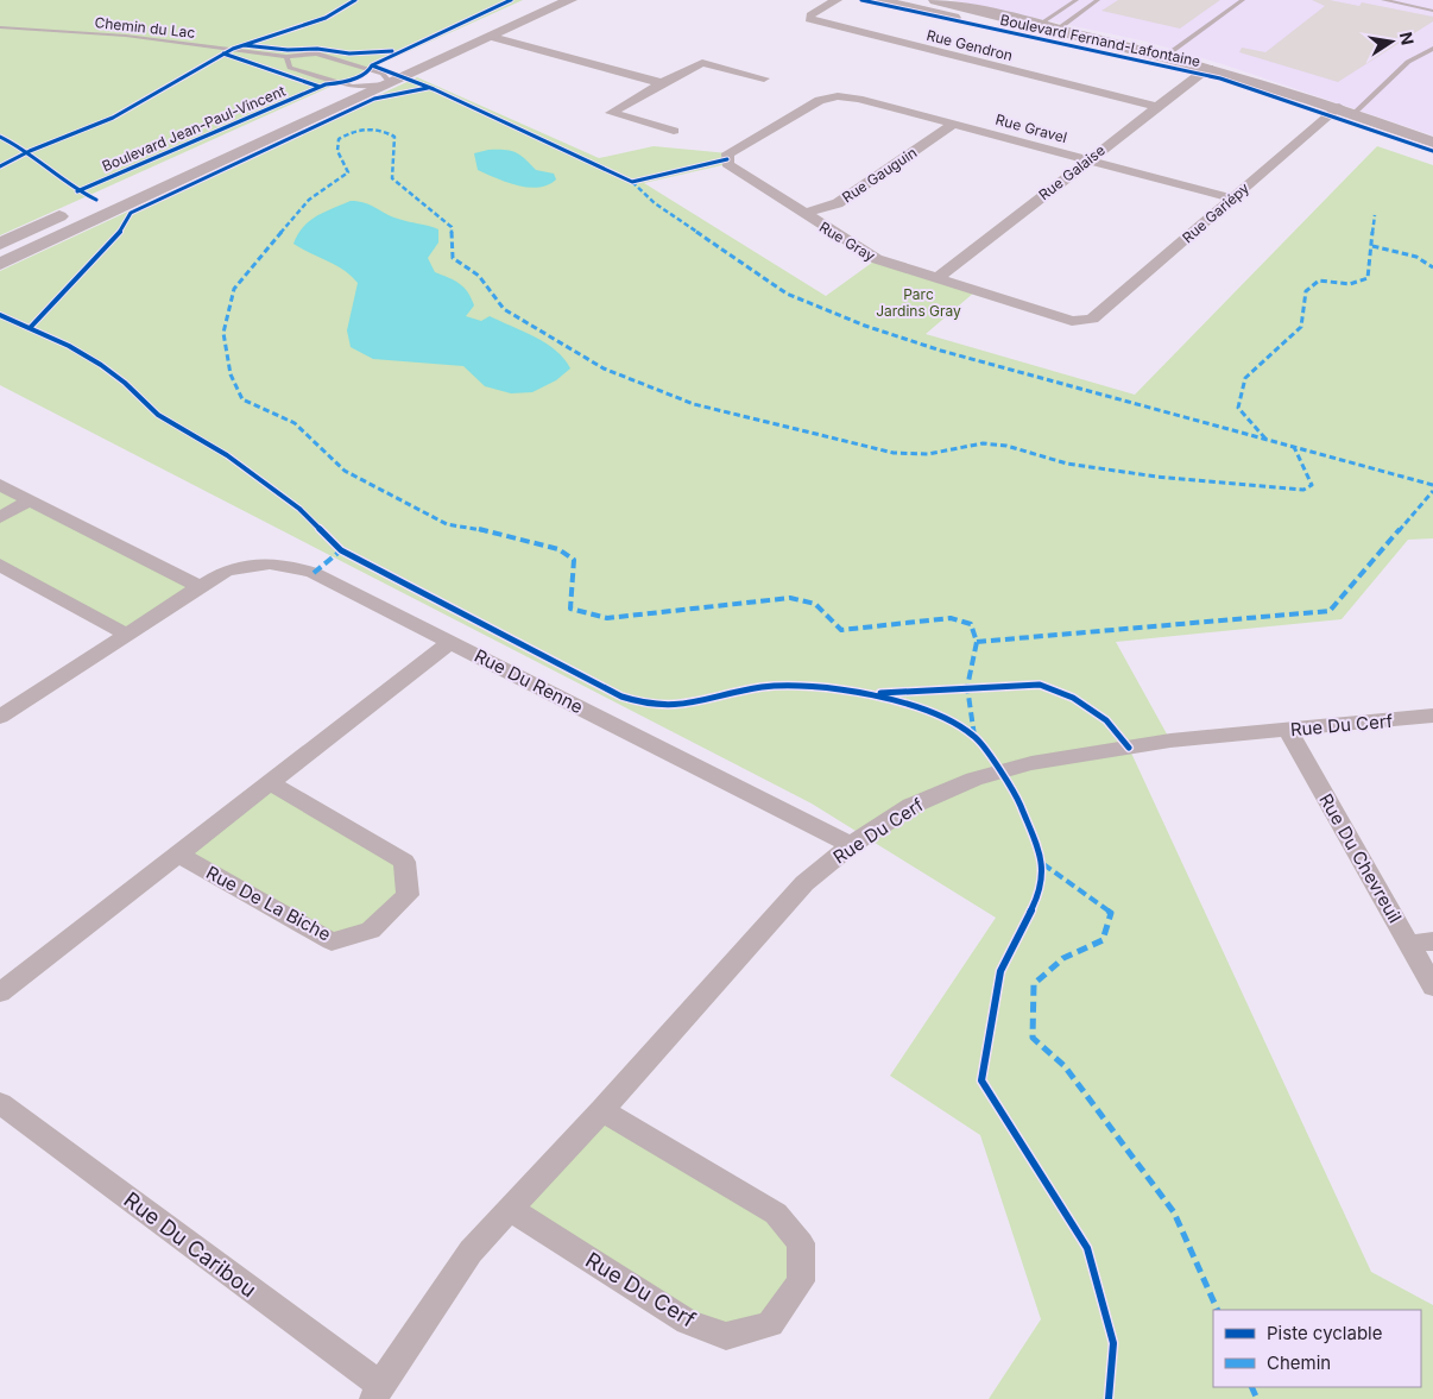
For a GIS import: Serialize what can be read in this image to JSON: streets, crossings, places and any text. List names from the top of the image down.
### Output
{
  "streets": {
    "street": [
      "Boulevard Fernand-Lafontaine",
      "Rue Gendron",
      "Boulevard Jean-Paul-Vincent",
      "Rue Gravel",
      "Rue Galaise",
      "Rue Gauguin",
      "Rue Gariépy",
      "Rue Gray",
      "Rue Du Renne",
      "Rue Du Cerf",
      "Rue Du Chevreuil",
      "Rue De La Biche",
      "Rue Du Caribou"
    ],
    "lane": ["Chemin du Lac"]
  },
  "crossings": [
    ["Chemin du Lac", "Boulevard Jean-Paul-Vincent"],
    ["Boulevard Fernand-Lafontaine", "Rue Galaise"],
    ["Boulevard Fernand-Lafontaine", "Rue Gariépy"],
    ["Rue Gendron", "Rue Galaise"],
    ["Rue Gravel", "Rue Galaise"],
    ["Rue Gravel", "Rue Gauguin"],
    ["Rue Gravel", "Rue Gariépy"],
    ["Rue Gravel", "Rue Gray"],
    ["Rue Galaise", "Rue Gray"],
    ["Rue Gauguin", "Rue Gray"],
    ["Rue Gariépy", "Rue Gray"],
    ["Rue Du Renne", "Rue Du Cerf"],
    ["Rue Du Cerf", "Rue Du Chevreuil"],
    ["Rue Du Cerf", "Rue Du Caribou"]
  ],
  "parks": ["Parc Jardins Gray"],
  "legend": ["Piste cyclable", "Chemin"],
  "north": "right"
}
